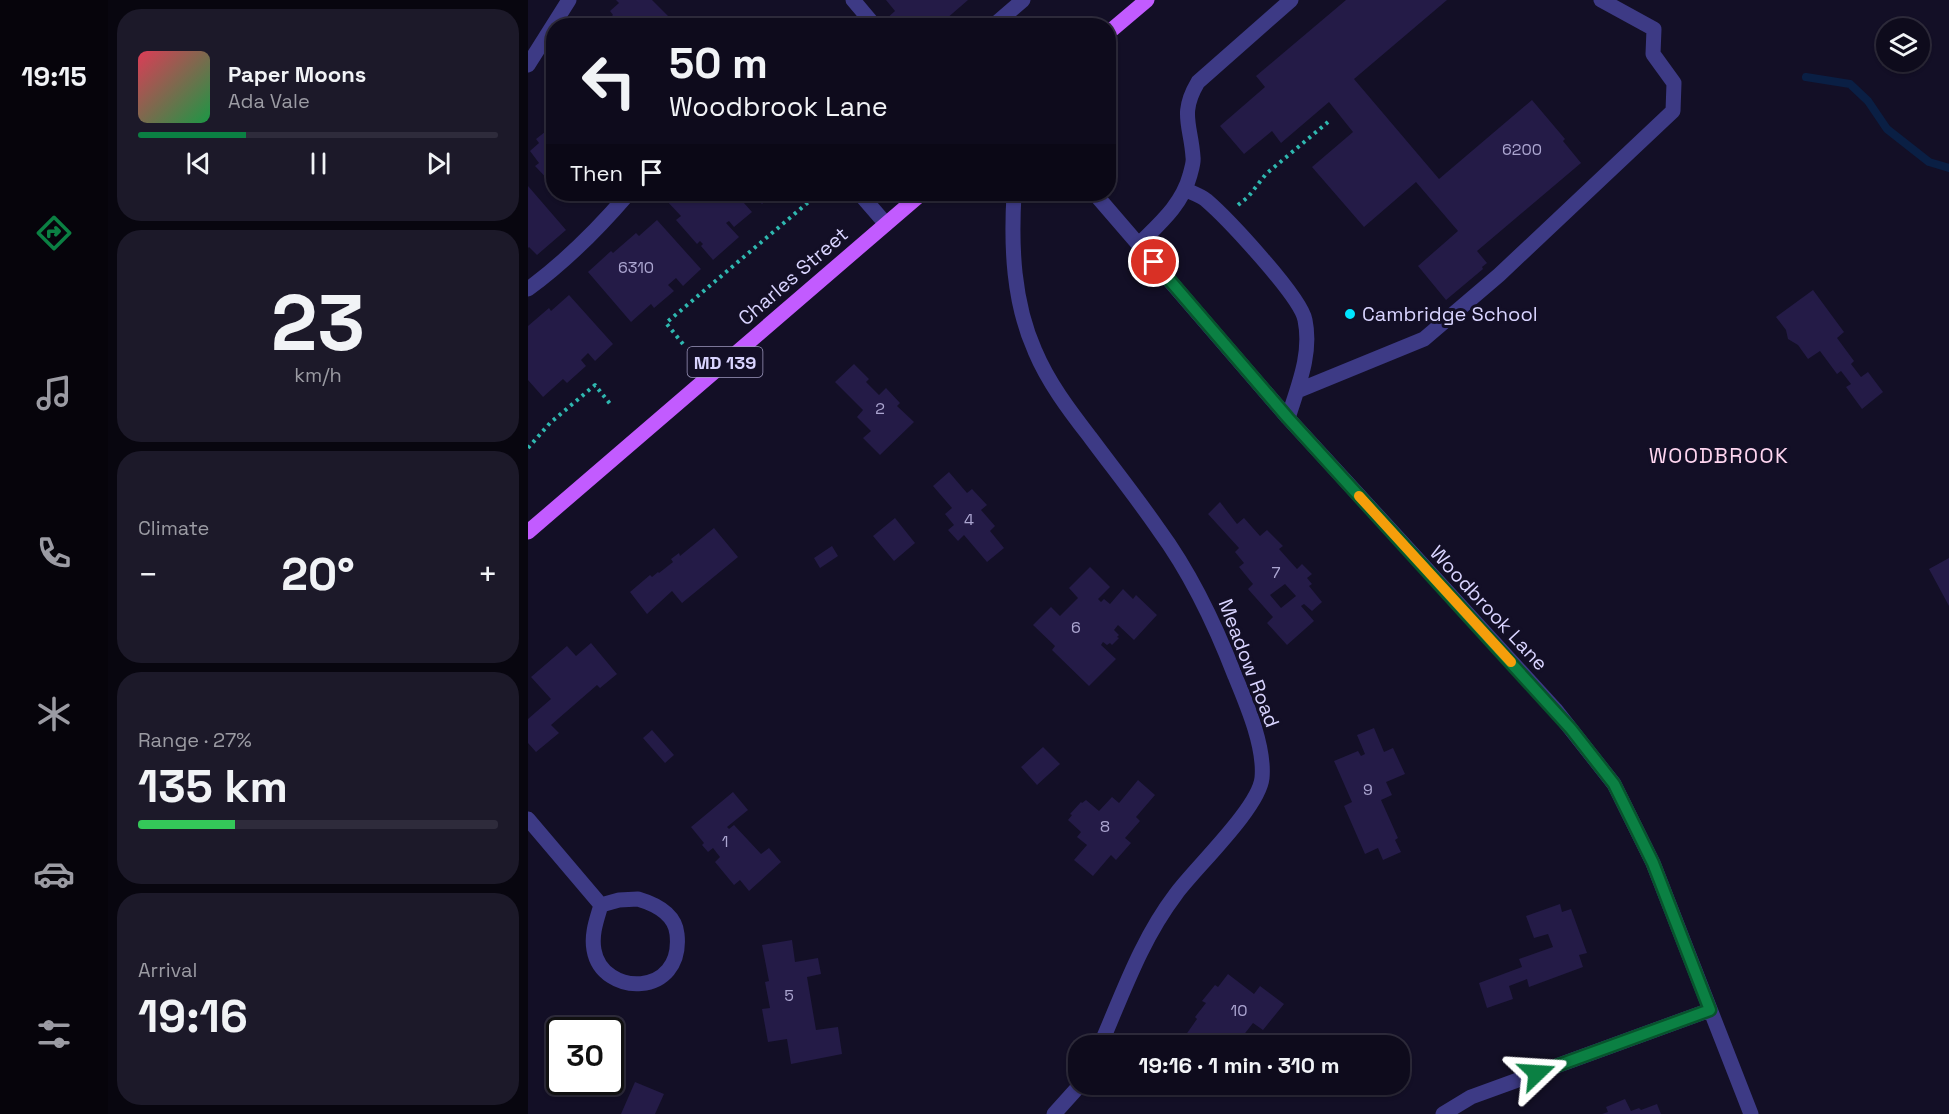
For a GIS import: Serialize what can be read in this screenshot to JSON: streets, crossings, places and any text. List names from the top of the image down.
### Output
{
  "streets": {
    "main road": ["Charles Street", "MD 139"],
    "street": ["Woodbrook Lane", "Meadow Road"]
  },
  "districts": ["WOODBROOK"],
  "places": ["Cambridge School"],
  "house_numbers": [
    "6200",
    "6310",
    "2",
    "4",
    "7",
    "6",
    "9",
    "8",
    "1",
    "5",
    "10"
  ],
  "page": {
    "tabs": "19:15",
    "turn": ["50 m", "Woodbrook Lane"],
    "song": ["Paper Moons", "Ada Vale"],
    "then": "Then",
    "tile": [
      ["23", "km/h"],
      "Climate",
      ["Range · 27%", "135 km"],
      ["Arrival", "19:16"]
    ],
    "heat": ["−", "20°", "+"],
    "limit": "30",
    "trip": "19:16 · 1 min · 310 m"
  }
}
